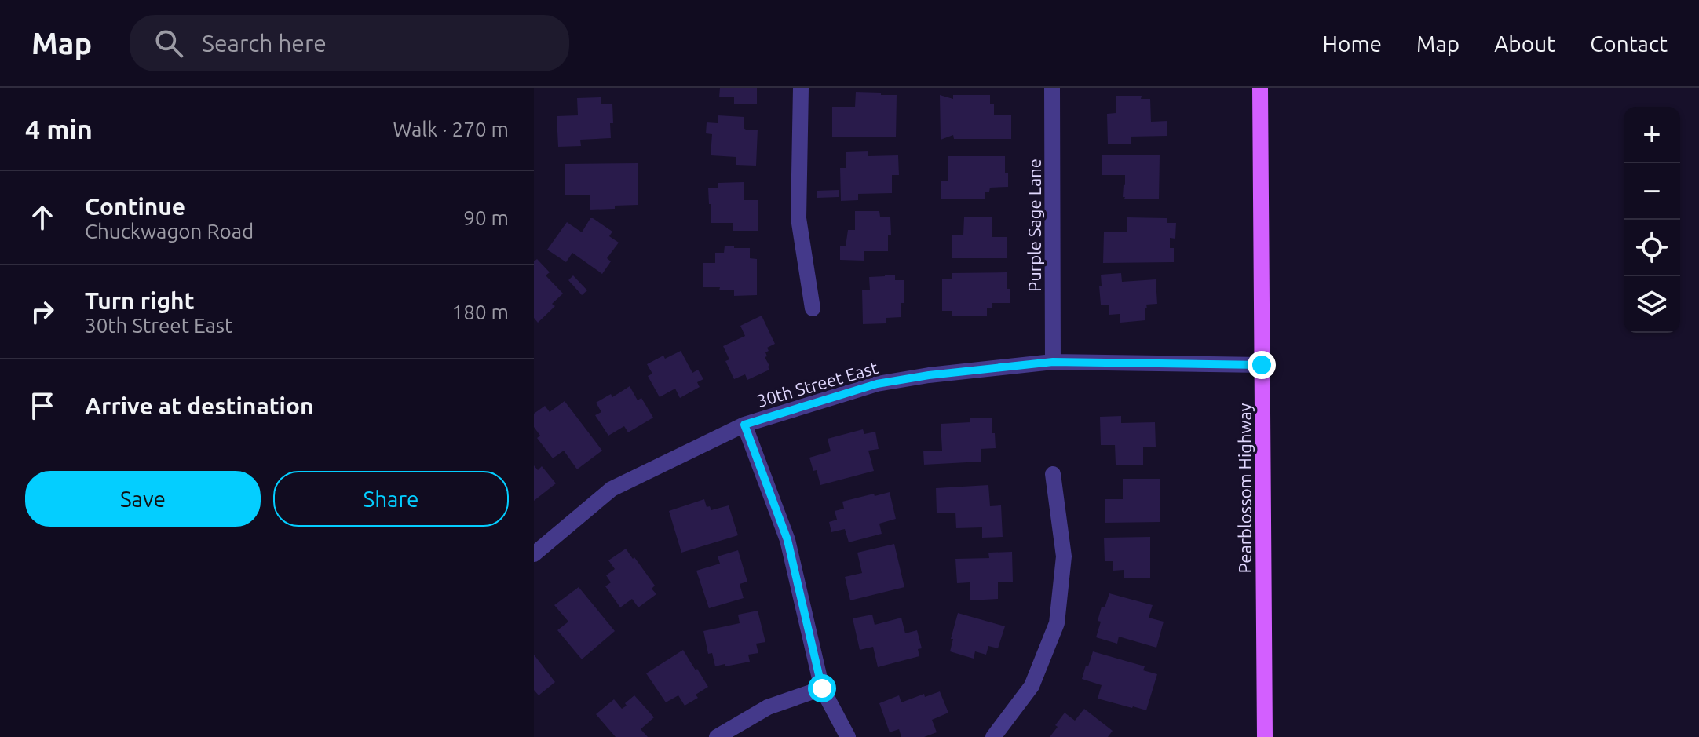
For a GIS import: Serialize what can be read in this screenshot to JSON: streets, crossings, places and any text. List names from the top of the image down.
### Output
{
  "streets": {
    "main road": ["Pearblossom Highway"],
    "street": ["Purple Sage Lane", "30th Street East"]
  },
  "crossings": [
    ["Purple Sage Lane", "30th Street East"],
    ["30th Street East", "Pearblossom Highway"]
  ],
  "page": {
    "header": "Map",
    "search": "Search here",
    "nav": [
      "Home",
      "Map",
      "About",
      "Contact"
    ],
    "heading": ["4 min", "Walk · 270 m"],
    "map_buttons": ["+", "−"],
    "list": [
      ["Continue", "Chuckwagon Road", "90 m"],
      ["Turn right", "30th Street East", "180 m"],
      "Arrive at destination"
    ],
    "buttons": ["Save", "Share"]
  }
}
